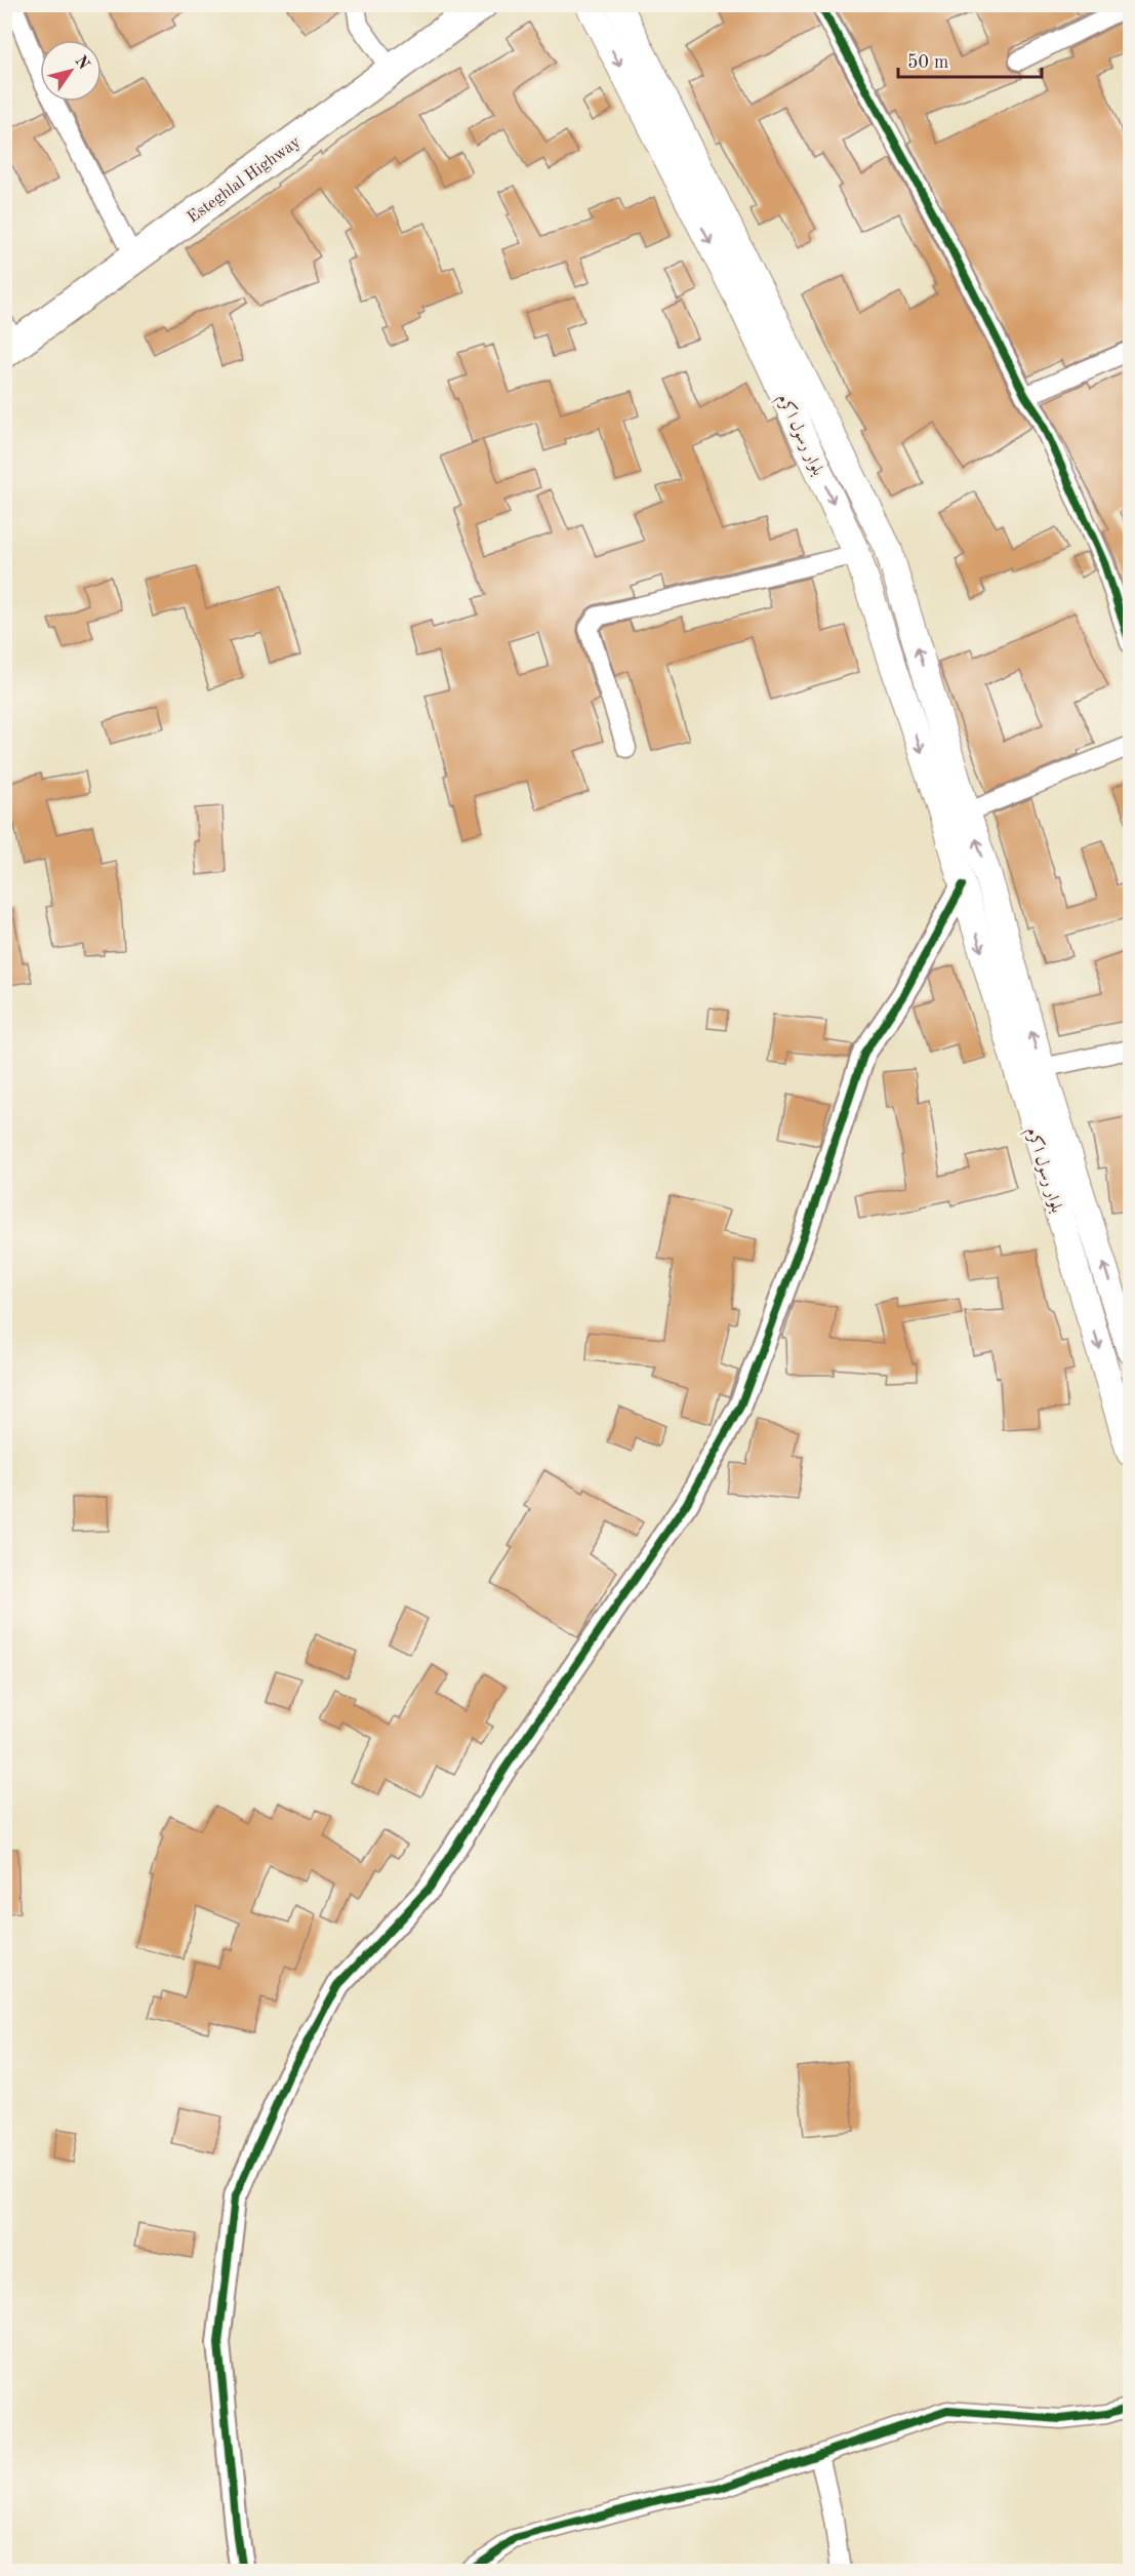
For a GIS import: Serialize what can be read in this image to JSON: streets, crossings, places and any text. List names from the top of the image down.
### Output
{
  "streets": {
    "highway": ["Esteghlal Highway"],
    "main road": ["بلوار رسول اکرم"]
  },
  "scale_bar": "50 m",
  "north": "top right"
}
